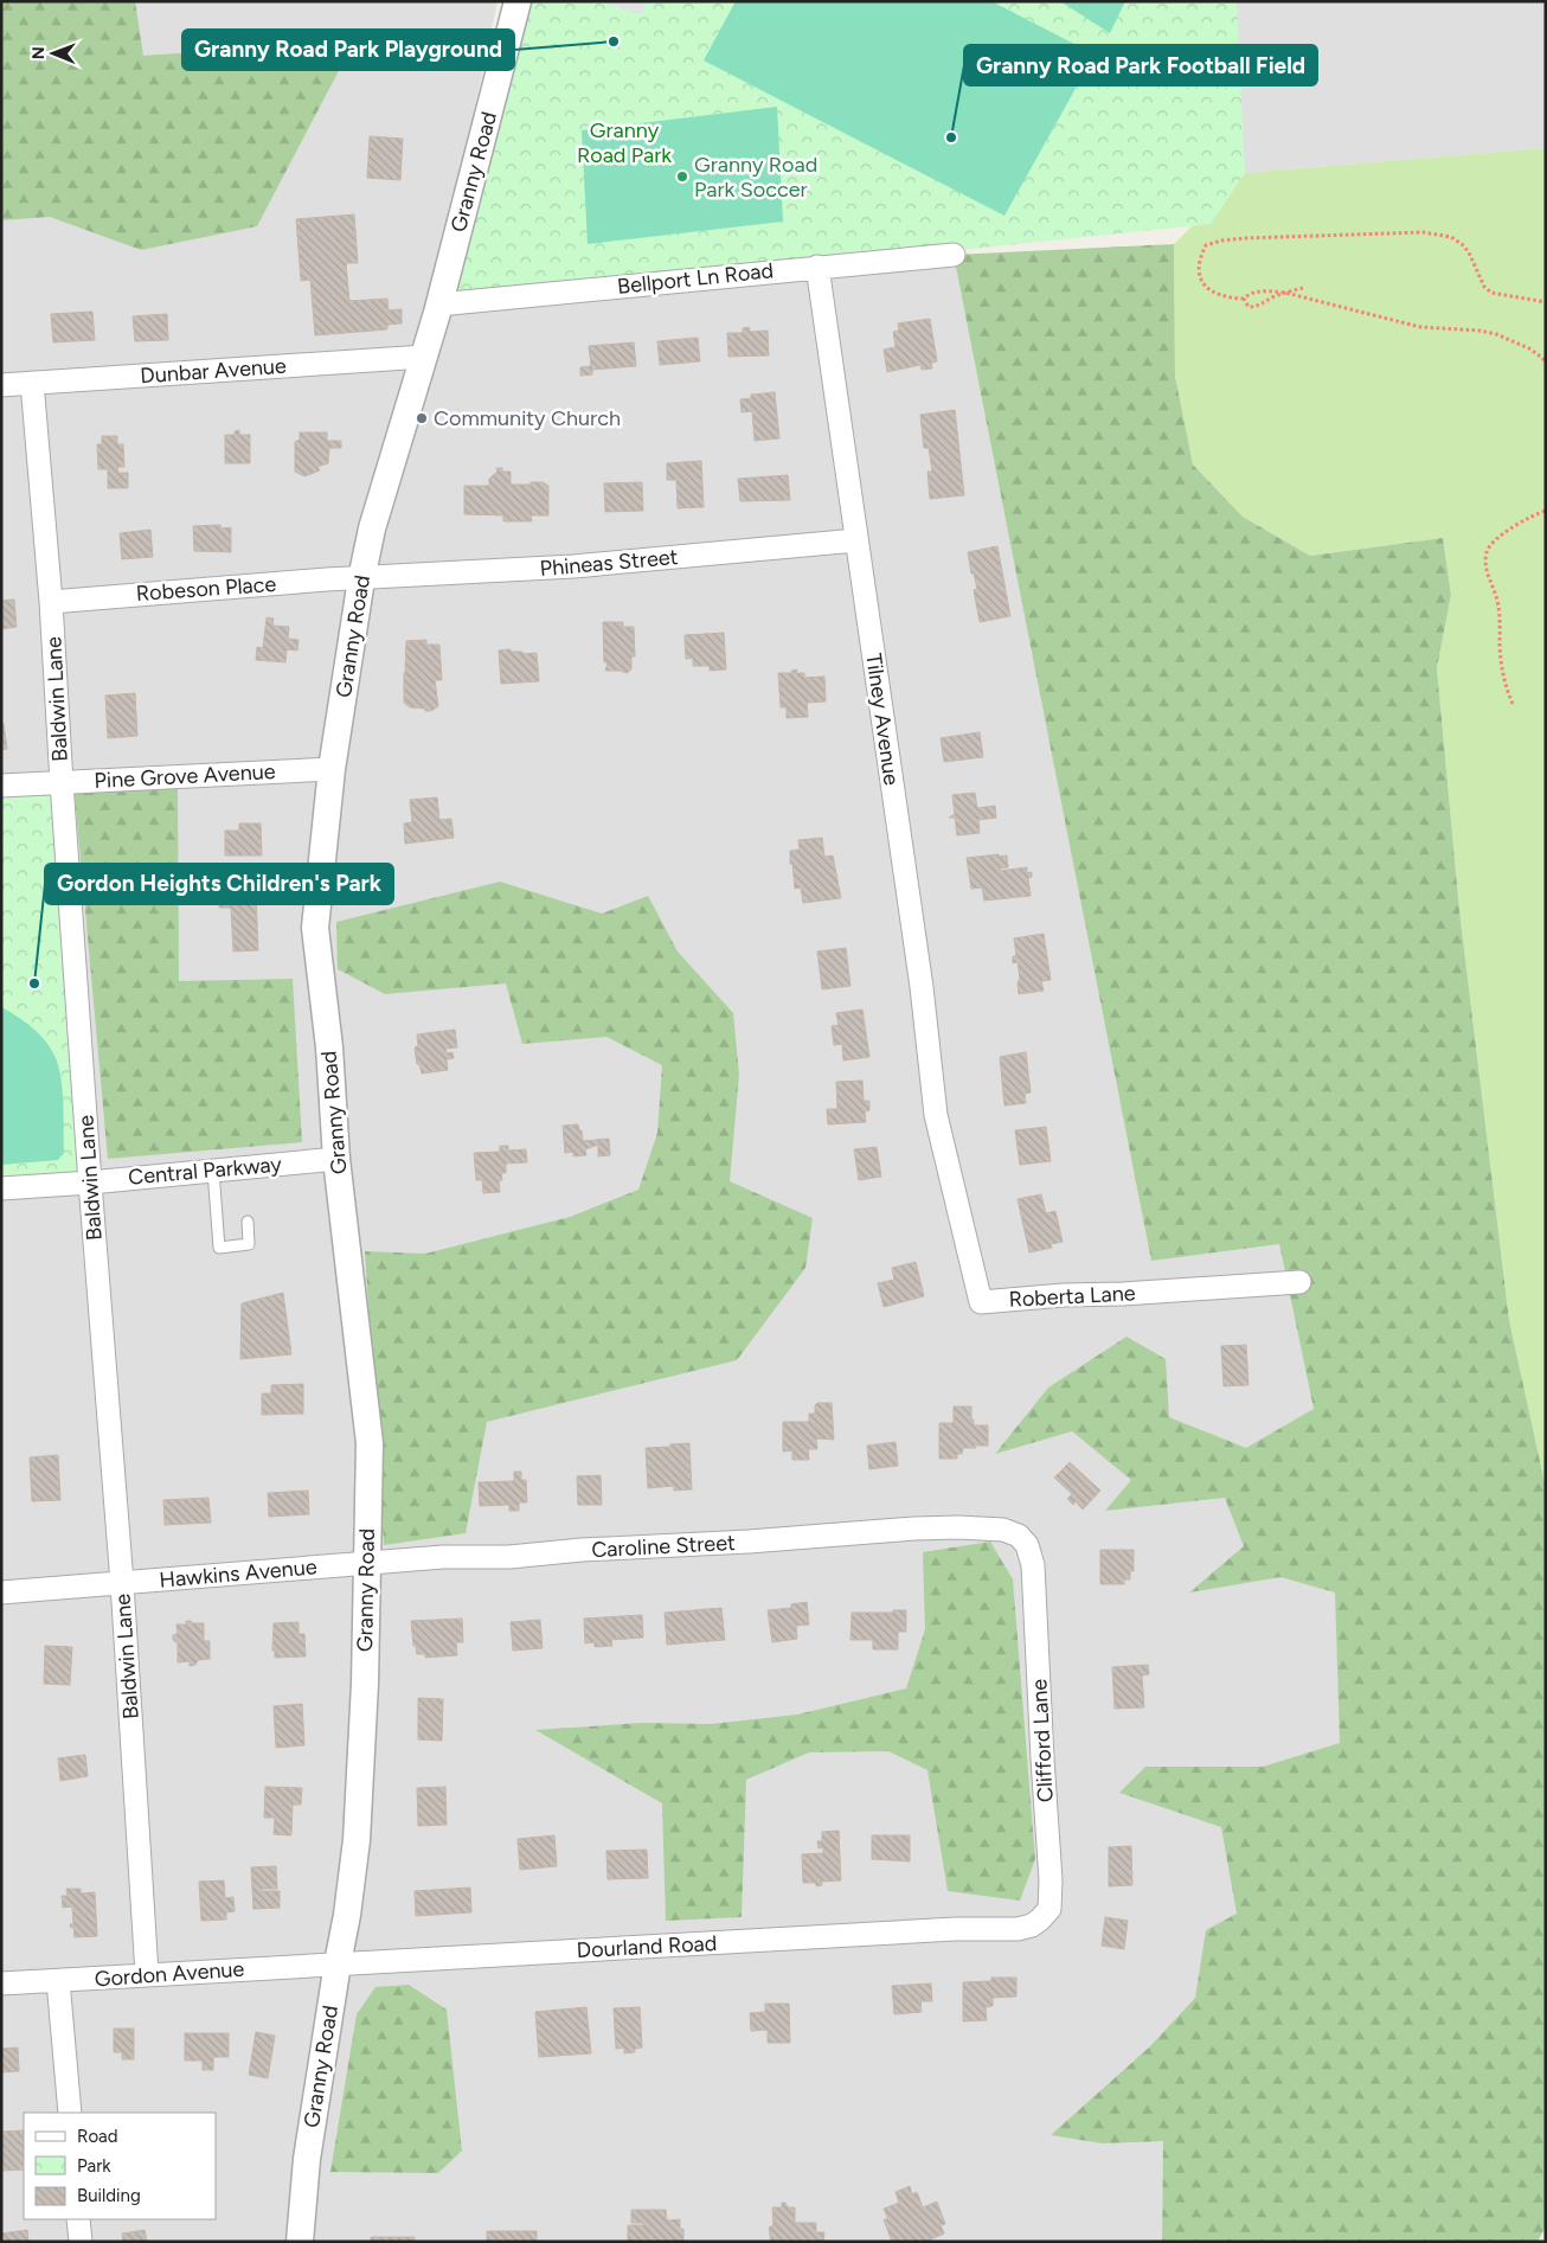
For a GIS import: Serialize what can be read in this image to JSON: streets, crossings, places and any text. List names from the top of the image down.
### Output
{
  "streets": {
    "street": [
      "Granny Road",
      "Bellport Ln Road",
      "Dunbar Avenue",
      "Phineas Street",
      "Robeson Place",
      "Baldwin Lane",
      "Tilney Avenue",
      "Pine Grove Avenue",
      "Central Parkway",
      "Roberta Lane",
      "Caroline Street",
      "Hawkins Avenue",
      "Clifford Lane",
      "Dourland Road",
      "Gordon Avenue"
    ]
  },
  "crossings": [
    ["Granny Road", "Bellport Ln Road"],
    ["Granny Road", "Dunbar Avenue"],
    ["Granny Road", "Phineas Street"],
    ["Granny Road", "Robeson Place"],
    ["Granny Road", "Pine Grove Avenue"],
    ["Granny Road", "Central Parkway"],
    ["Granny Road", "Caroline Street"],
    ["Granny Road", "Hawkins Avenue"],
    ["Granny Road", "Dourland Road"],
    ["Granny Road", "Gordon Avenue"],
    ["Bellport Ln Road", "Tilney Avenue"],
    ["Dunbar Avenue", "Baldwin Lane"],
    ["Phineas Street", "Robeson Place"],
    ["Phineas Street", "Tilney Avenue"],
    ["Robeson Place", "Baldwin Lane"],
    ["Baldwin Lane", "Pine Grove Avenue"],
    ["Baldwin Lane", "Central Parkway"],
    ["Baldwin Lane", "Hawkins Avenue"],
    ["Baldwin Lane", "Gordon Avenue"],
    ["Tilney Avenue", "Roberta Lane"],
    ["Caroline Street", "Hawkins Avenue"],
    ["Caroline Street", "Clifford Lane"],
    ["Clifford Lane", "Dourland Road"],
    ["Dourland Road", "Gordon Avenue"]
  ],
  "parks": ["Granny Road Park"],
  "places": [
    "Granny Road Park Playground",
    "Granny Road Park Football Field",
    "Granny Road Park Soccer",
    "Community Church",
    "Gordon Heights Children's Park"
  ],
  "legend": ["Road", "Park", "Building"],
  "north": "left"
}
